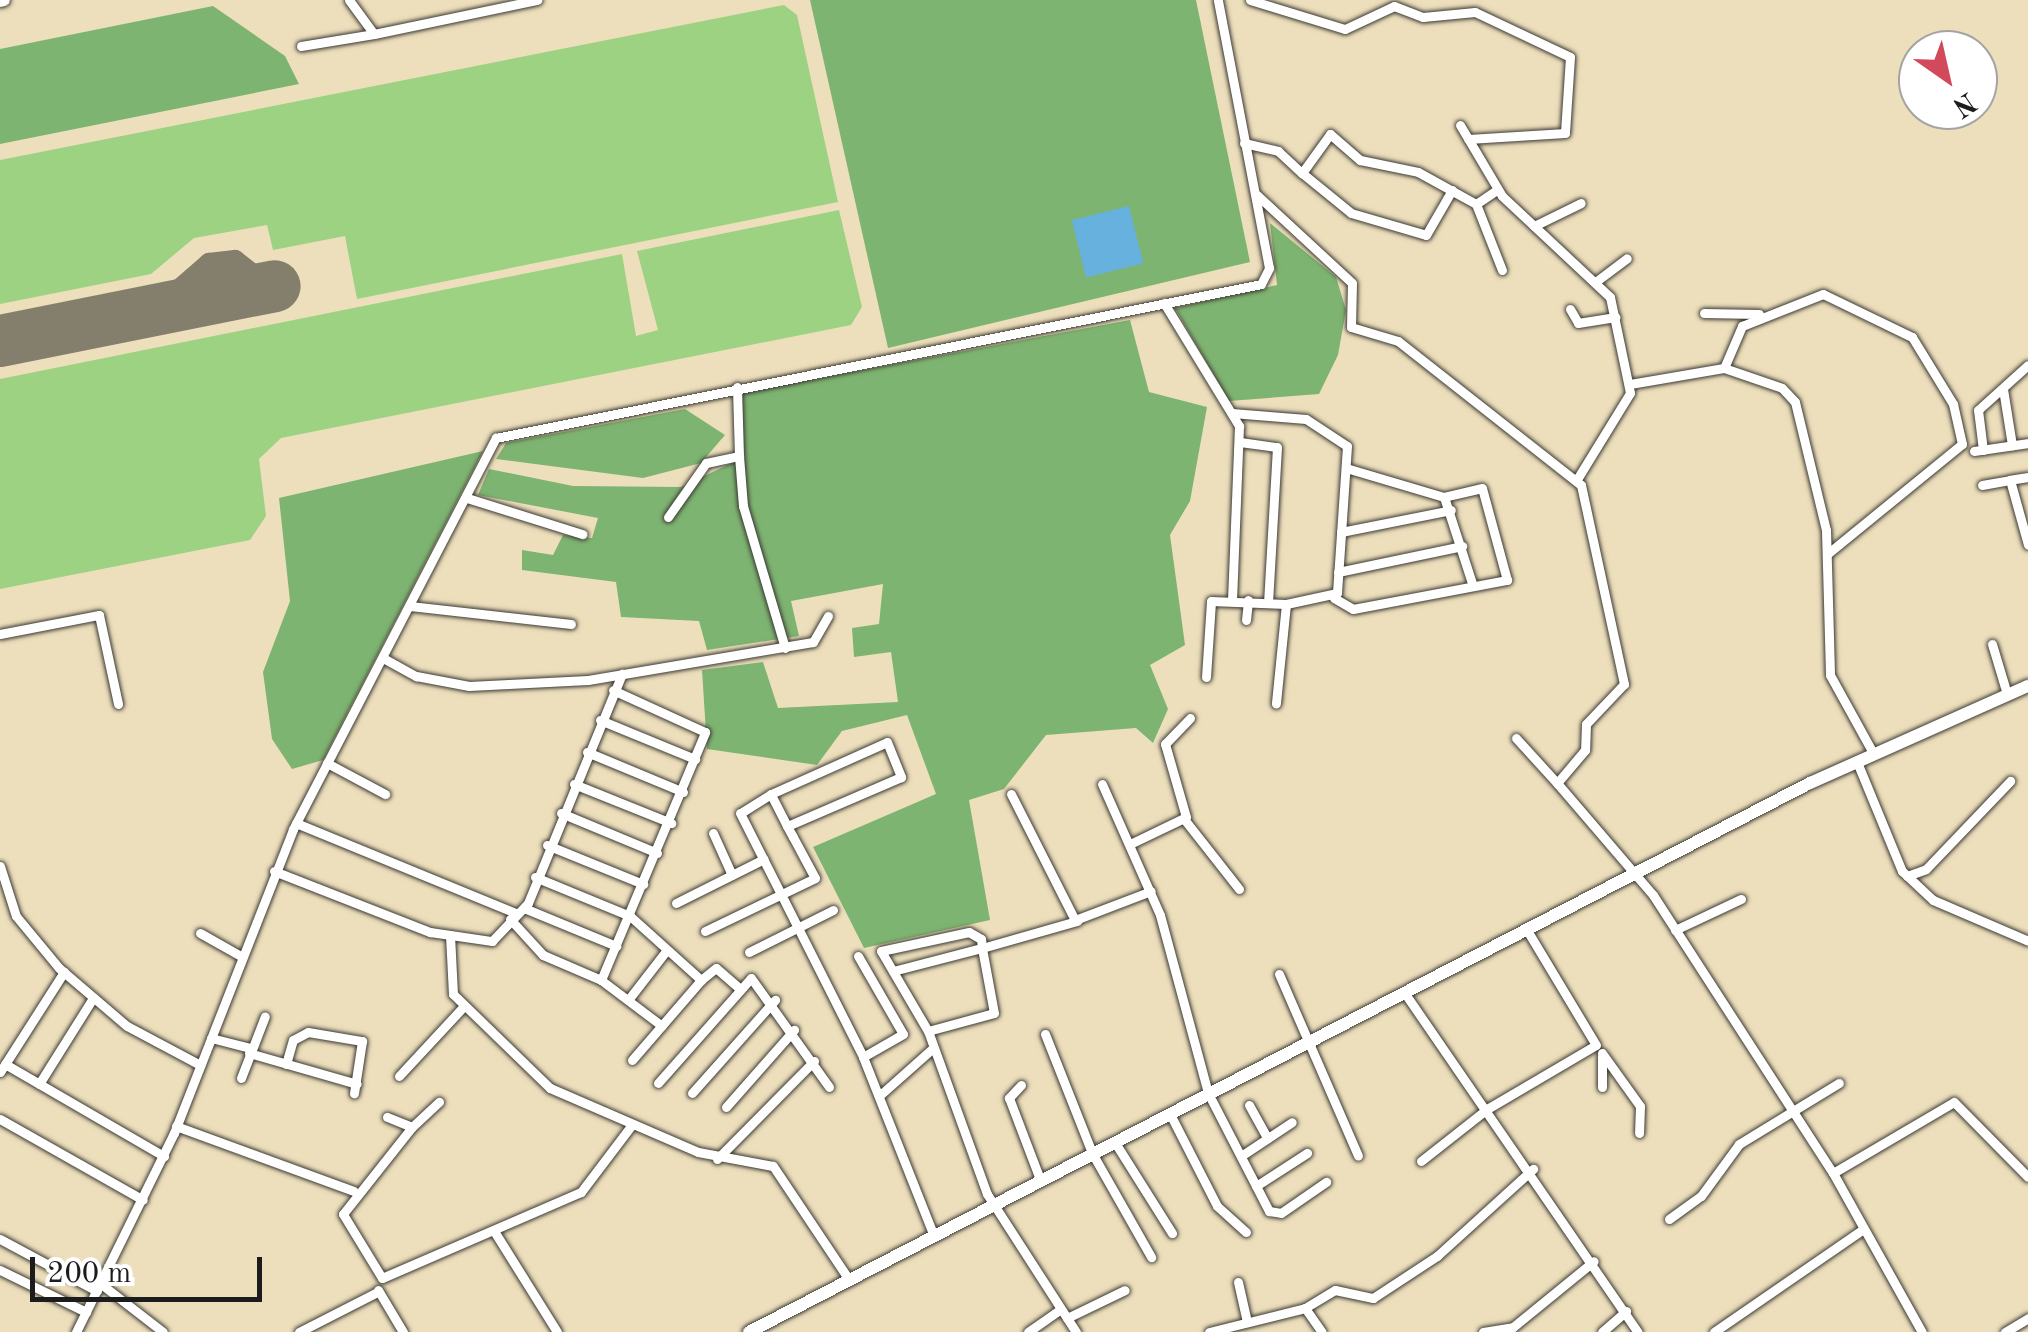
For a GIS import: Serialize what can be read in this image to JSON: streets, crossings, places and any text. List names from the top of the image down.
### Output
{
  "scale_bar": "200 m",
  "north": "bottom right"
}
